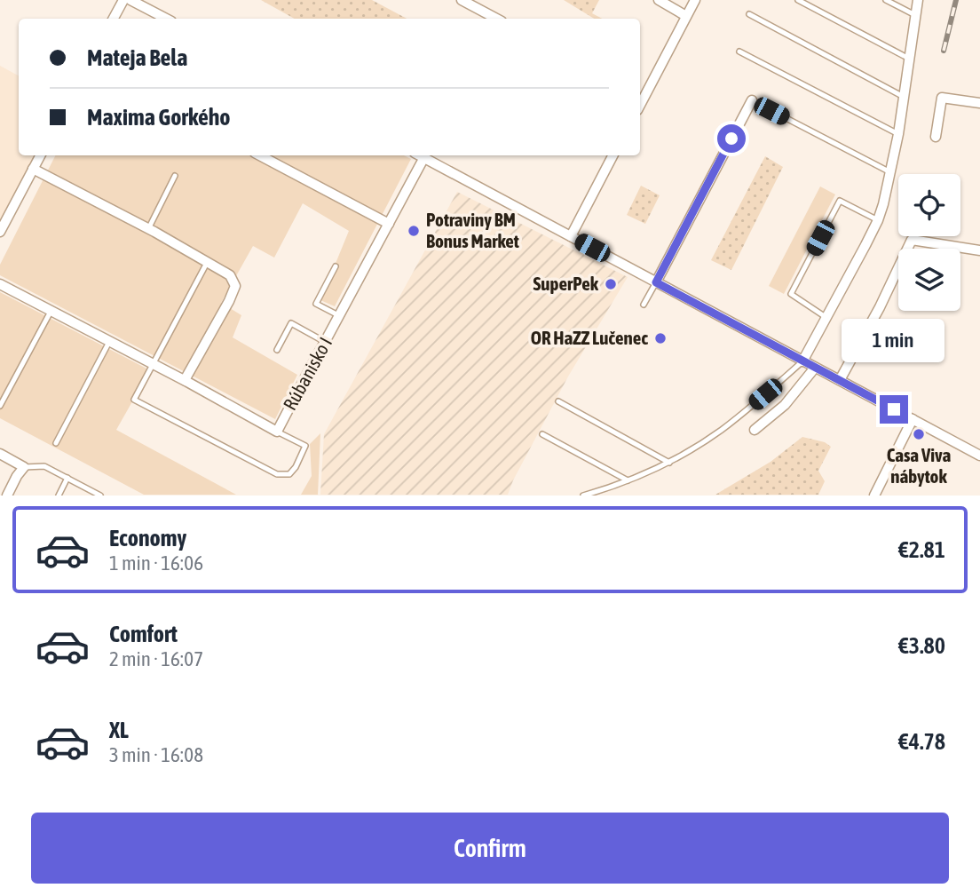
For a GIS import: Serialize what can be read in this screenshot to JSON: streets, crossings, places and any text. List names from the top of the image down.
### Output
{
  "streets": {
    "street": ["Rúbanisko I"]
  },
  "places": [
    "Potraviny BM Bonus Market",
    "SuperPek",
    "OR HaZZ Lučenec",
    "Casa Viva nábytok"
  ],
  "page": {
    "banner": ["Mateja Bela", "Maxima Gorkého"],
    "bubble": "1 min",
    "list": [
      {
        "name": "Economy",
        "note": "1 min · 16:06",
        "value": "€2.81"
      },
      {
        "name": "Comfort",
        "note": "2 min · 16:07",
        "value": "€3.80"
      },
      {
        "name": "XL",
        "note": "3 min · 16:08",
        "value": "€4.78"
      }
    ],
    "buttons": "Confirm"
  }
}
